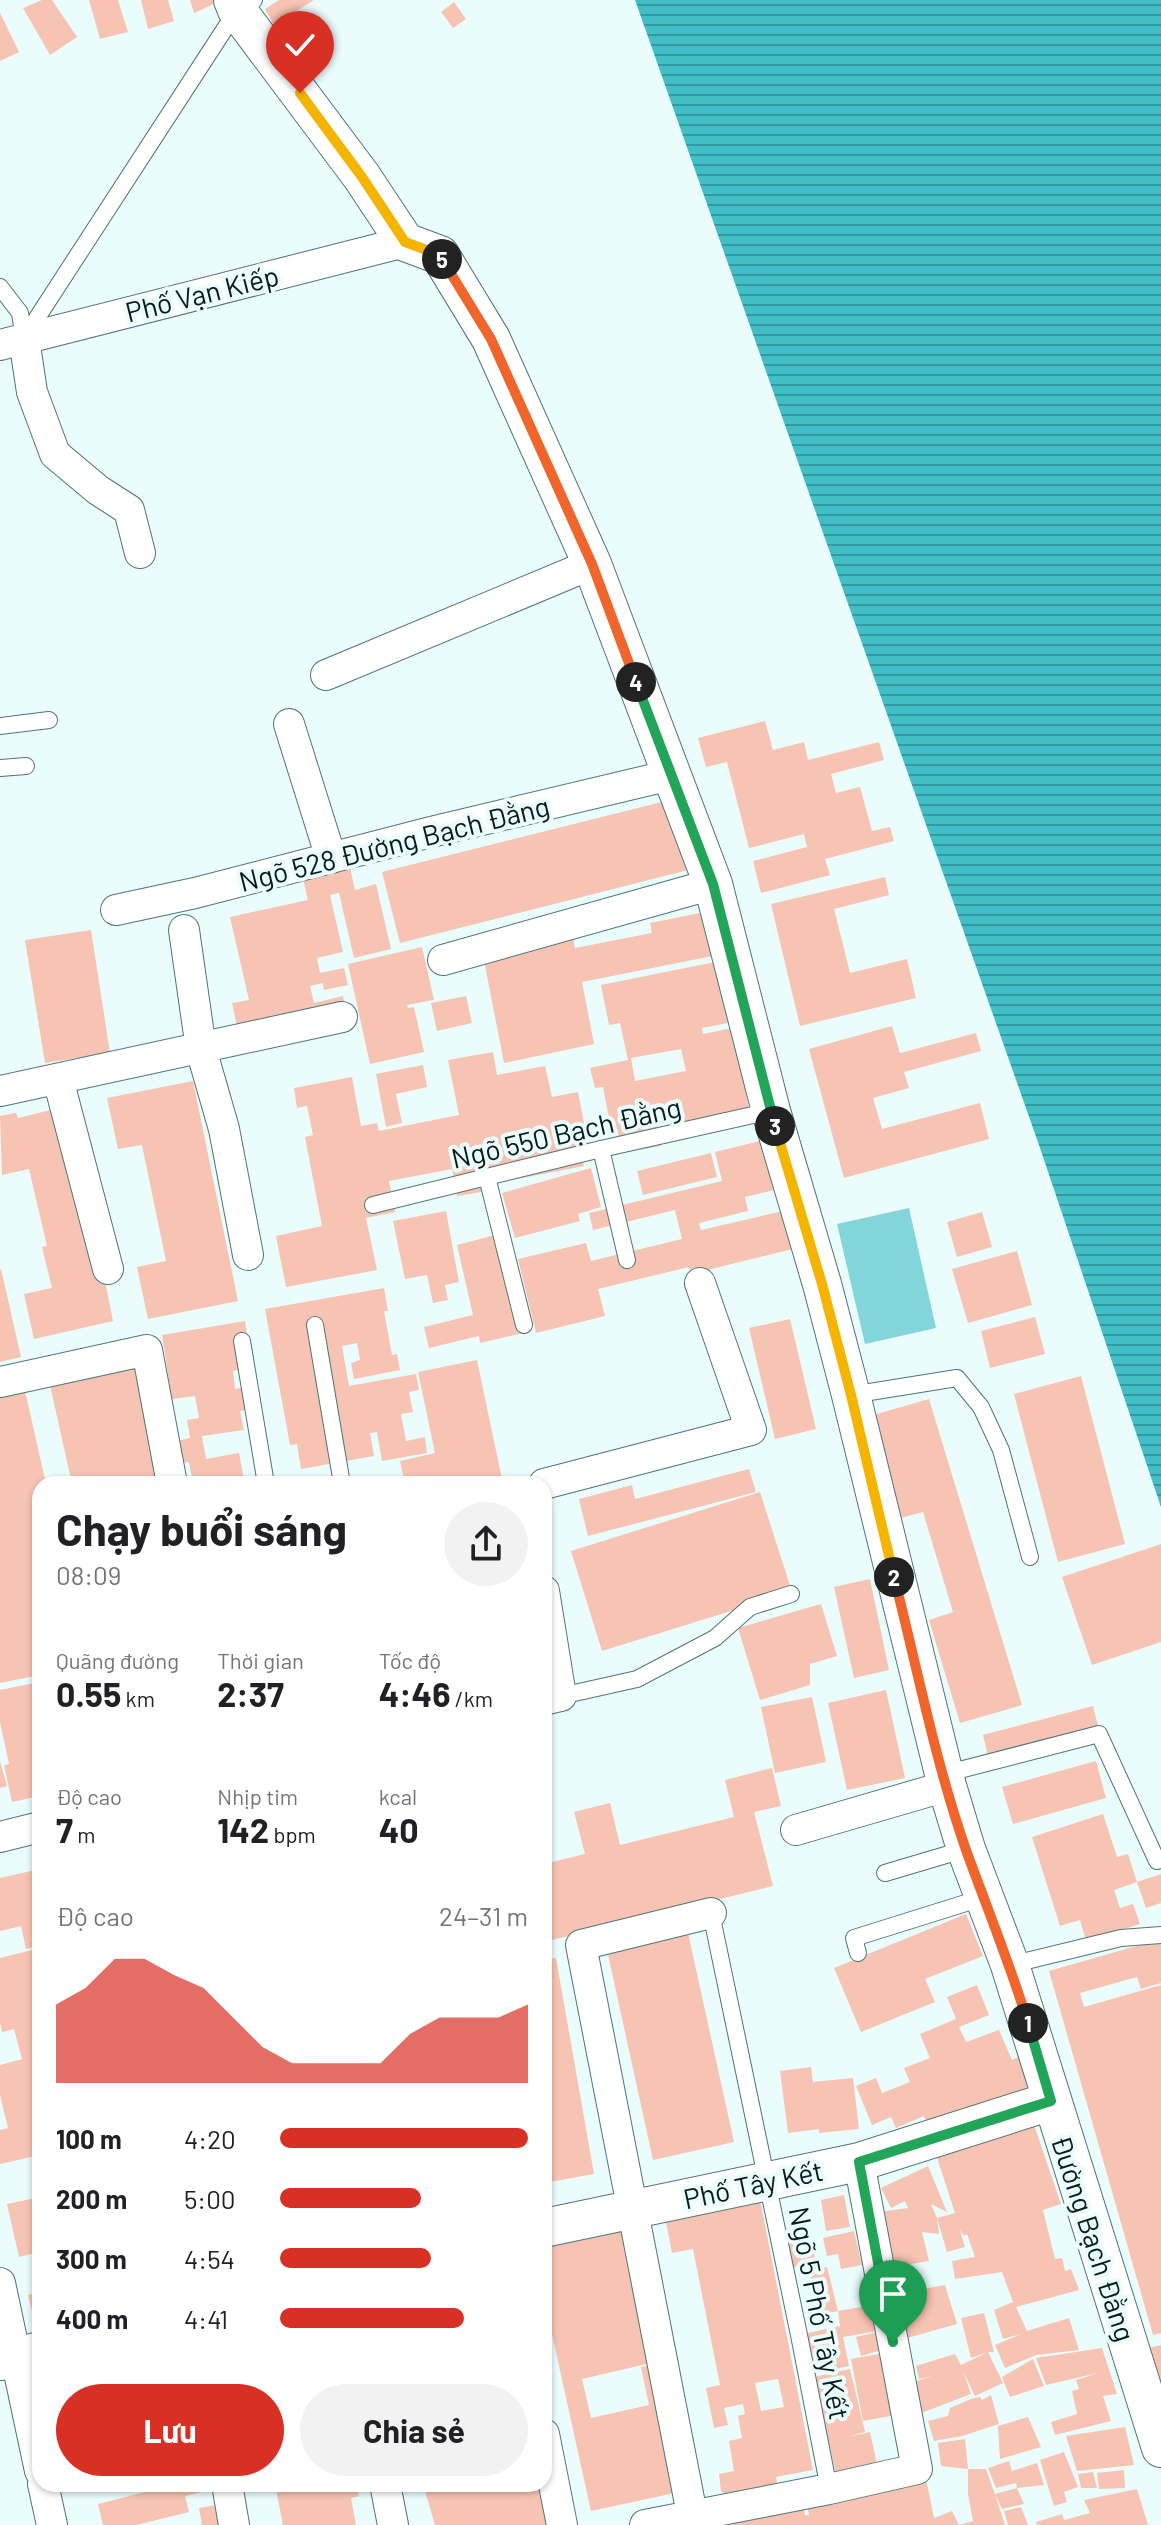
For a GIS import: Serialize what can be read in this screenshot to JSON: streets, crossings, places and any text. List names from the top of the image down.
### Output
{
  "streets": {
    "street": [
      "Phố Vạn Kiếp",
      "Ngõ 528 Đường Bạch Đằng",
      "Phố Tây Kết",
      "Đường Bạch Đằng"
    ],
    "lane": ["Ngõ 550 Bạch Đằng", "Ngõ 5 Phố Tây Kết"]
  },
  "crossings": [
    ["Phố Vạn Kiếp", "Đường Bạch Đằng"],
    ["Ngõ 528 Đường Bạch Đằng", "Đường Bạch Đằng"],
    ["Ngõ 550 Bạch Đằng", "Đường Bạch Đằng"],
    ["Phố Tây Kết", "Đường Bạch Đằng"],
    ["Phố Tây Kết", "Ngõ 5 Phố Tây Kết"]
  ],
  "page": {
    "pins": [
      "5",
      "4",
      "3",
      "2",
      "1"
    ],
    "heading": ["Chạy buổi sáng", "08:09"],
    "stats": [
      ["Quãng đường", "0.55 km"],
      ["Thời gian", "2:37"],
      ["Tốc độ", "4:46 /km"],
      ["Độ cao", "7 m"],
      ["Nhịp tim", "142 bpm"],
      ["kcal", "40"]
    ],
    "chart": ["Độ cao", "24–31 m"],
    "list": [
      {
        "name": "100 m",
        "note": "4:20"
      },
      {
        "name": "200 m",
        "note": "5:00"
      },
      {
        "name": "300 m",
        "note": "4:54"
      },
      {
        "name": "400 m",
        "note": "4:41"
      }
    ],
    "buttons": ["Lưu", "Chia sẻ"]
  }
}
